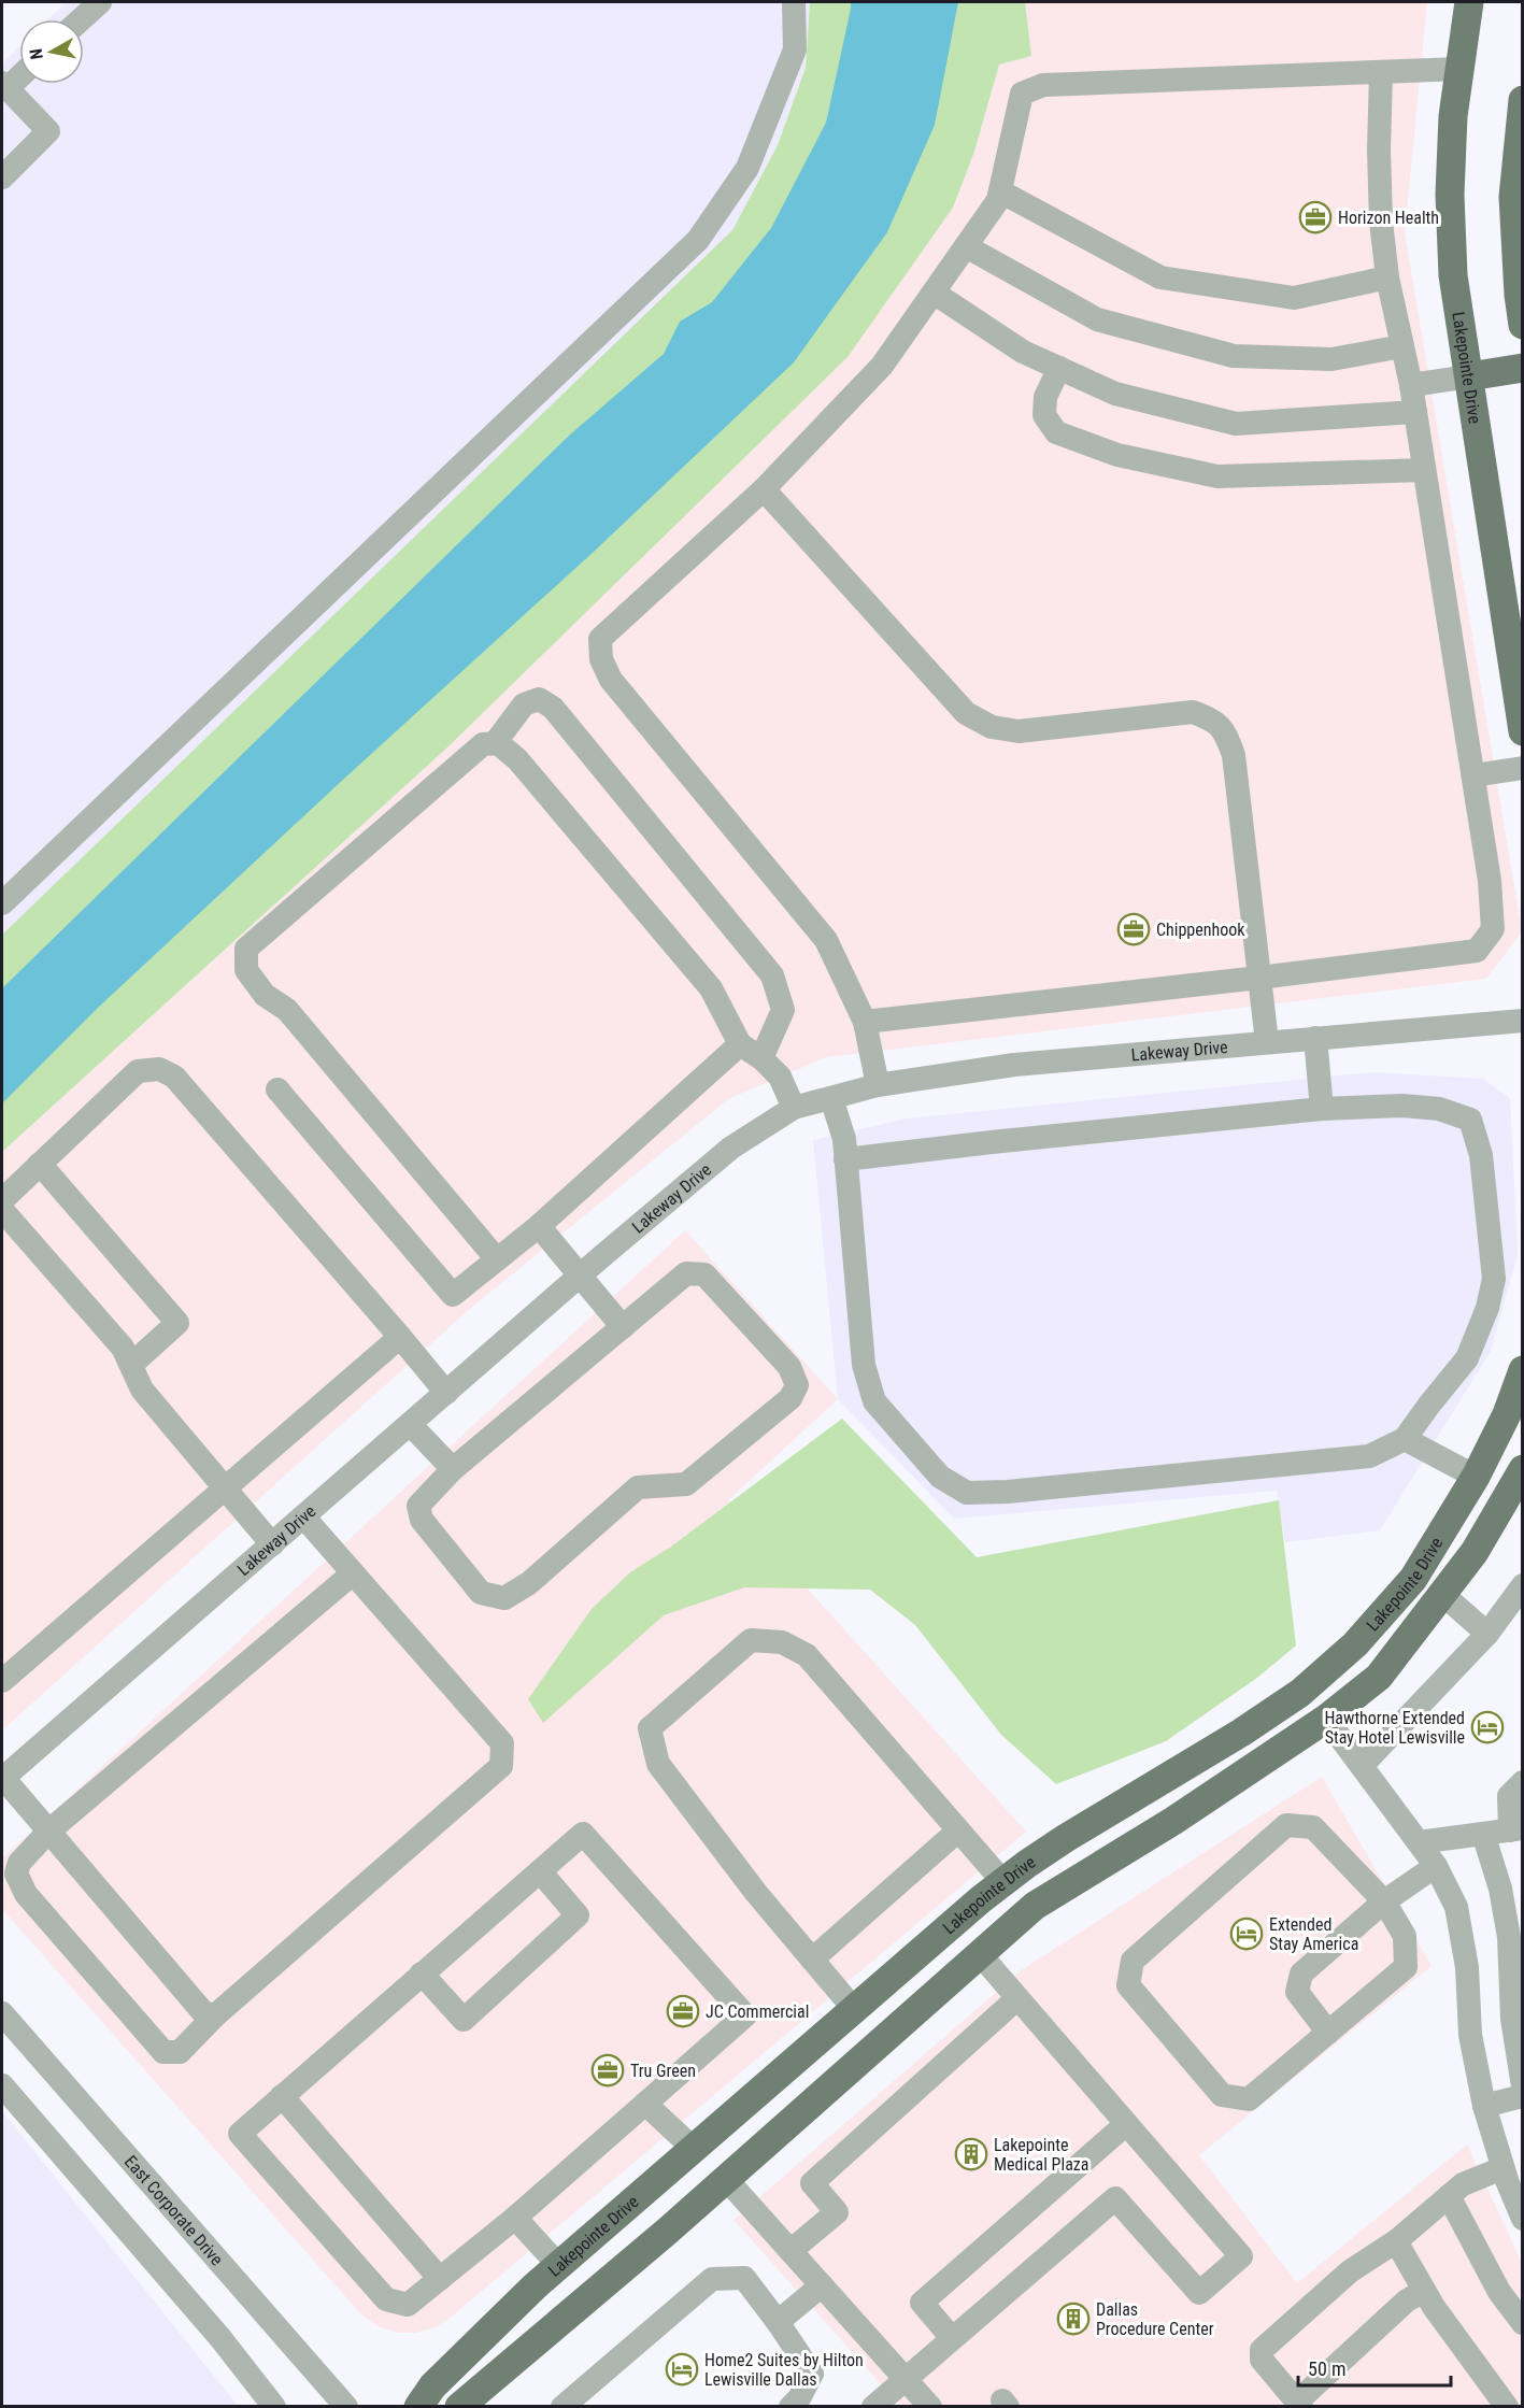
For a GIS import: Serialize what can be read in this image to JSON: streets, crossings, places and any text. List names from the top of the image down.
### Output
{
  "streets": {
    "main road": ["Lakepointe Drive"],
    "street": ["Lakeway Drive", "East Corporate Drive"]
  },
  "places": {
    "office": [
      "Horizon Health",
      "Chippenhook",
      "JC Commercial",
      "Tru Green"
    ],
    "hotel": ["Hawthorne Extended Stay Hotel Lewisville", "Extended Stay America", "Home2 Suites by Hilton Lewisville Dallas"],
    "building": ["Lakepointe Medical Plaza", "Dallas Procedure Center"]
  },
  "scale_bar": "50 m",
  "north": "left"
}
